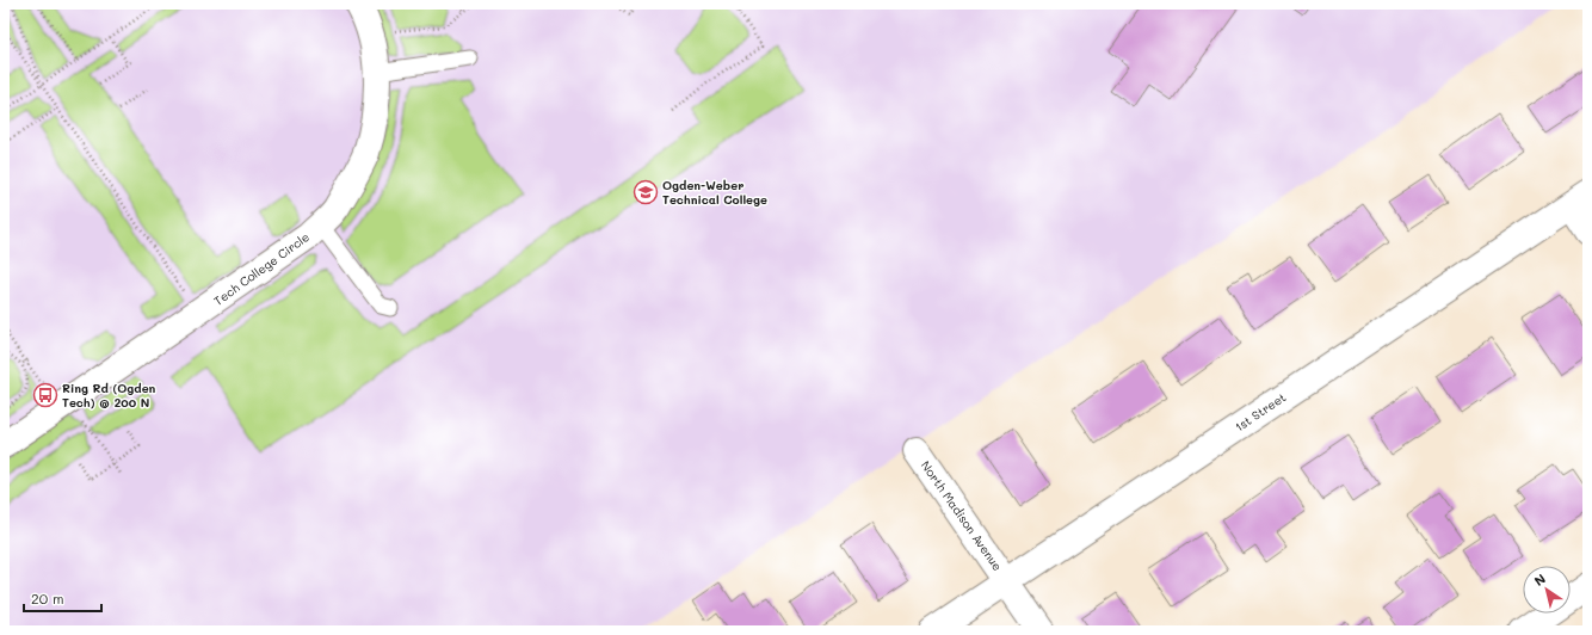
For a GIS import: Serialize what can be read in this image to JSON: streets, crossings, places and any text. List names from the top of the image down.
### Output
{
  "streets": {
    "street": ["Tech College Circle", "1st Street", "North Madison Avenue"]
  },
  "crossings": [
    ["1st Street", "North Madison Avenue"]
  ],
  "places": {
    "school or university": ["Ogden-Weber Technical College"],
    "bus stop": ["Ring Rd (Ogden Tech) @ 200 N"]
  },
  "scale_bar": "20 m",
  "north": "top left"
}
